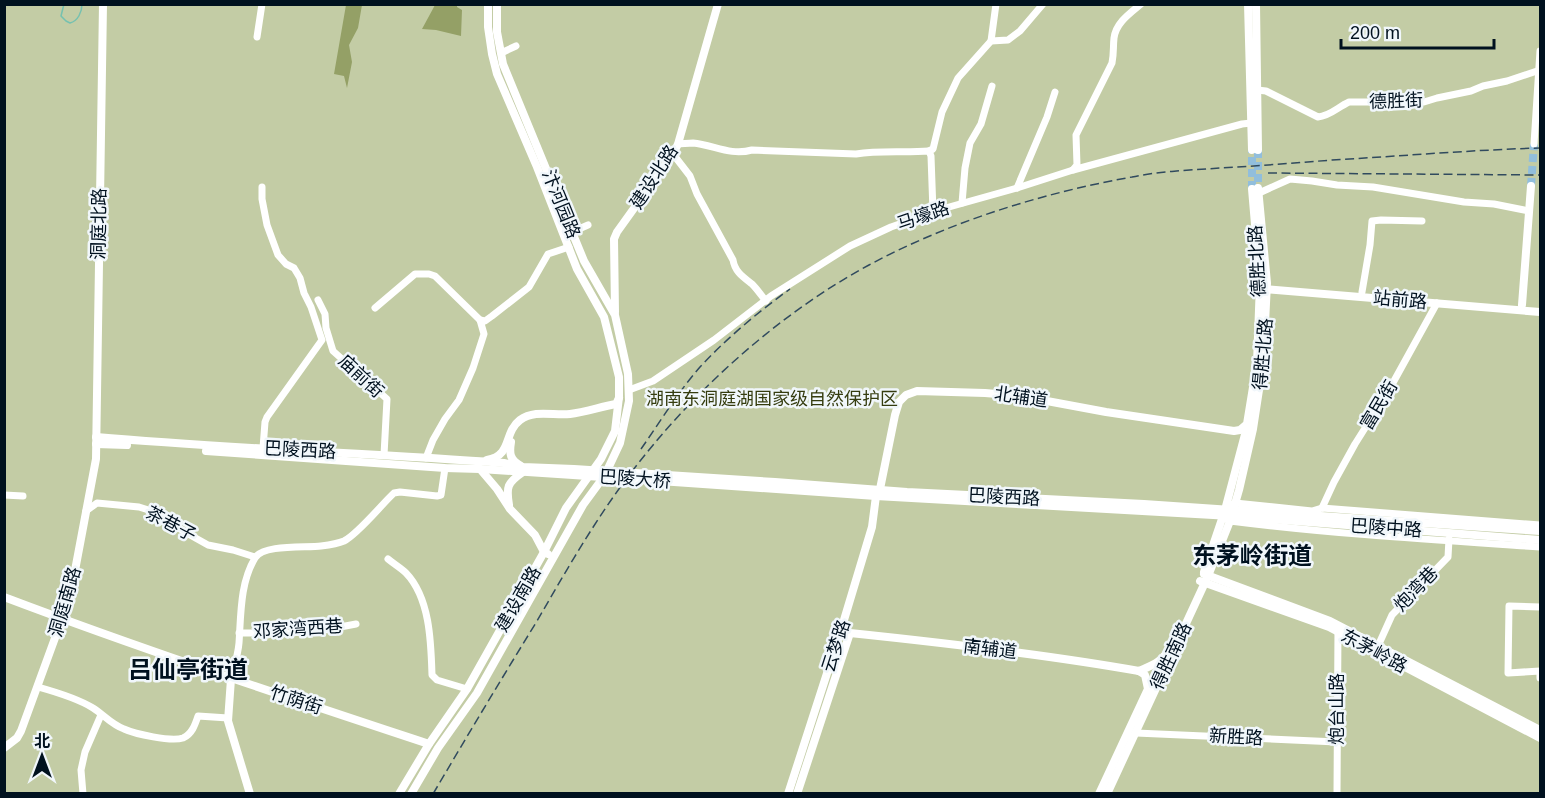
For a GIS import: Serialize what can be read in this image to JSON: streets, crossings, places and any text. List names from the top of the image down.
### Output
{
  "streets": {
    "main road": [
      "建设北路",
      "汴河园路",
      "洞庭北路",
      "德胜北路",
      "站前路",
      "得胜北路",
      "北辅道",
      "巴陵西路",
      "巴陵大桥",
      "巴陵中路",
      "建设南路",
      "洞庭南路",
      "云梦路",
      "南辅道",
      "东茅岭路",
      "得胜南路",
      "竹荫街"
    ],
    "street": [
      "德胜街",
      "马壕路",
      "庙前街",
      "富民街",
      "茶巷子",
      "炮湾巷",
      "邓家湾西巷",
      "炮台山路",
      "新胜路"
    ]
  },
  "crossings": [
    ["建设北路", "汴河园路"],
    ["汴河园路", "马壕路"],
    ["汴河园路", "建设南路"],
    ["洞庭北路", "巴陵西路"],
    ["洞庭北路", "洞庭南路"],
    ["德胜北路", "站前路"],
    ["德胜北路", "得胜北路"],
    ["德胜北路", "得胜南路"],
    ["站前路", "得胜北路"],
    ["站前路", "富民街"],
    ["得胜北路", "巴陵西路"],
    ["得胜北路", "巴陵中路"],
    ["得胜北路", "得胜南路"],
    ["庙前街", "巴陵西路"],
    ["北辅道", "巴陵西路"],
    ["北辅道", "云梦路"],
    ["巴陵西路", "巴陵大桥"],
    ["巴陵西路", "巴陵中路"],
    ["巴陵西路", "洞庭南路"],
    ["巴陵西路", "云梦路"],
    ["巴陵西路", "得胜南路"],
    ["茶巷子", "洞庭南路"],
    ["巴陵中路", "炮湾巷"],
    ["巴陵中路", "得胜南路"],
    ["炮湾巷", "东茅岭路"],
    ["建设南路", "竹荫街"],
    ["洞庭南路", "竹荫街"],
    ["云梦路", "南辅道"],
    ["南辅道", "得胜南路"],
    ["东茅岭路", "得胜南路"],
    ["东茅岭路", "炮台山路"],
    ["得胜南路", "新胜路"],
    ["炮台山路", "新胜路"]
  ],
  "districts": ["东茅岭街道", "吕仙亭街道"],
  "parks": ["湖南东洞庭湖国家级自然保护区"],
  "scale_bar": "200 m",
  "north": "top"
}
